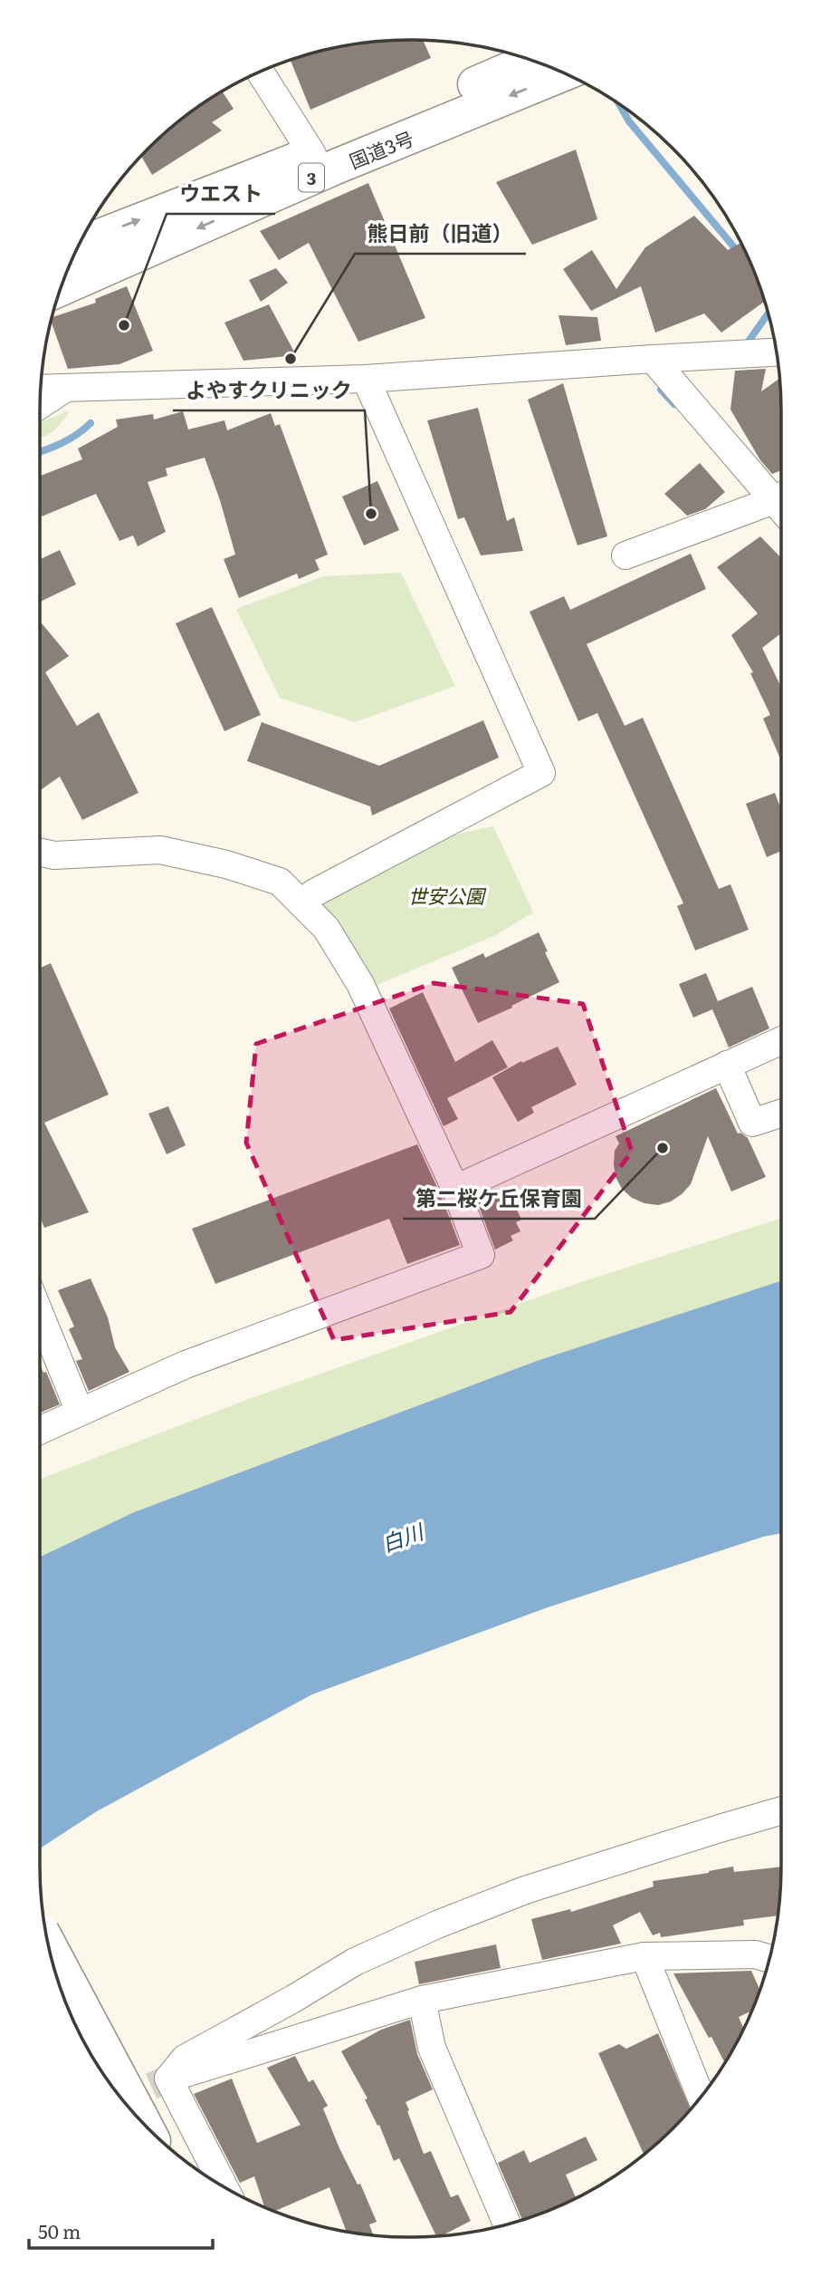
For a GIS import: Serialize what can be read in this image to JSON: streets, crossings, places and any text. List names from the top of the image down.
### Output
{
  "streets": {
    "main road": ["国道3号", "3"]
  },
  "water": ["白川"],
  "parks": ["世安公園"],
  "places": [
    "ウエスト",
    "熊日前（旧道）",
    "よやすクリニック",
    "第二桜ケ丘保育園"
  ],
  "scale_bar": "50 m"
}
